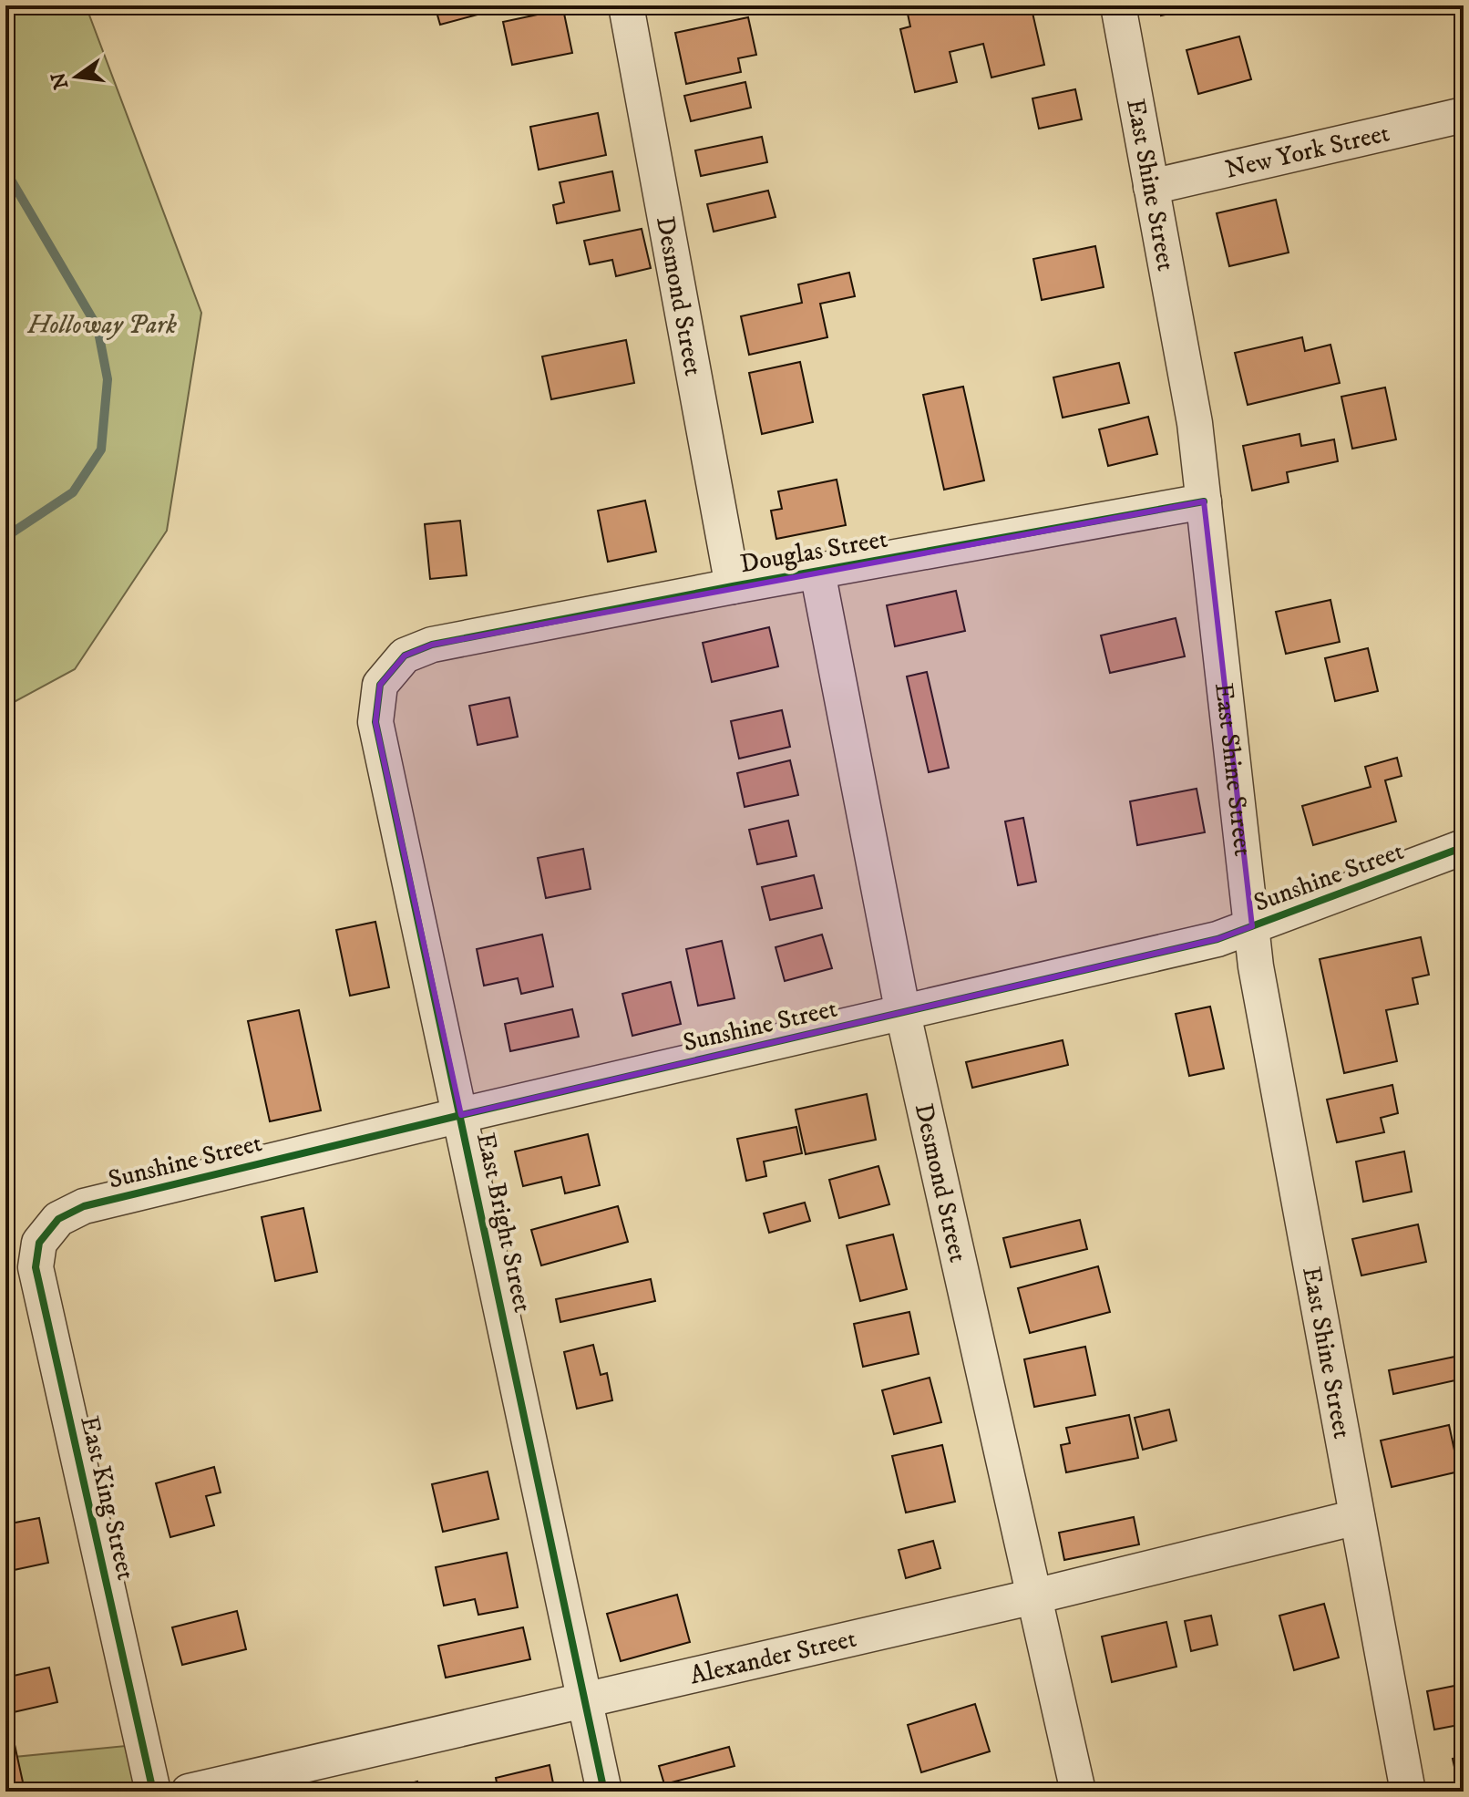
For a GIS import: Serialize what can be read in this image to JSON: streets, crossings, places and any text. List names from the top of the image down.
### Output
{
  "streets": {
    "street": [
      "New York Street",
      "East Shine Street",
      "Desmond Street",
      "Douglas Street",
      "Sunshine Street",
      "East Bright Street",
      "East King Street",
      "Alexander Street"
    ]
  },
  "crossings": [
    ["New York Street", "East Shine Street"],
    ["East Shine Street", "Douglas Street"],
    ["East Shine Street", "Sunshine Street"],
    ["East Shine Street", "Alexander Street"],
    ["Desmond Street", "Douglas Street"],
    ["Desmond Street", "Sunshine Street"],
    ["Desmond Street", "Alexander Street"],
    ["Douglas Street", "East Bright Street"],
    ["Sunshine Street", "East Bright Street"],
    ["Sunshine Street", "East King Street"],
    ["East Bright Street", "Alexander Street"]
  ],
  "parks": ["Holloway Park"],
  "north": "left"
}
